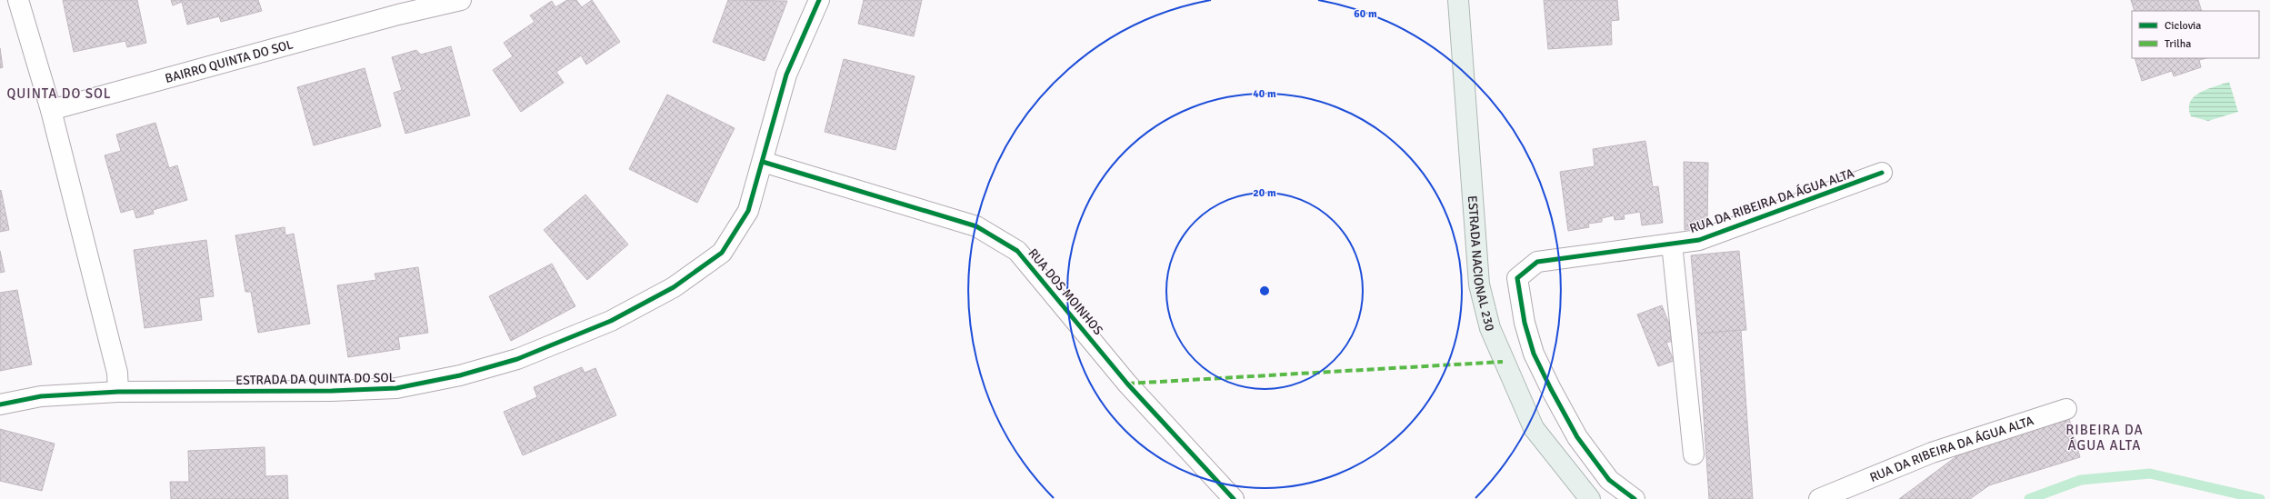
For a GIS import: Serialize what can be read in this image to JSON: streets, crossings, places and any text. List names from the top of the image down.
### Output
{
  "streets": {
    "main road": ["ESTRADA NACIONAL 230"],
    "street": [
      "BAIRRO QUINTA DO SOL",
      "RUA DA RIBEIRA DA ÁGUA ALTA",
      "RUA DOS MOINHOS",
      "ESTRADA DA QUINTA DO SOL"
    ]
  },
  "crossings": [
    ["RUA DOS MOINHOS", "ESTRADA DA QUINTA DO SOL"]
  ],
  "districts": ["QUINTA DO SOL", "RIBEIRA DA ÁGUA ALTA"],
  "legend": ["Ciclovia", "Trilha"],
  "rings": ["60 m", "40 m", "20 m"]
}
